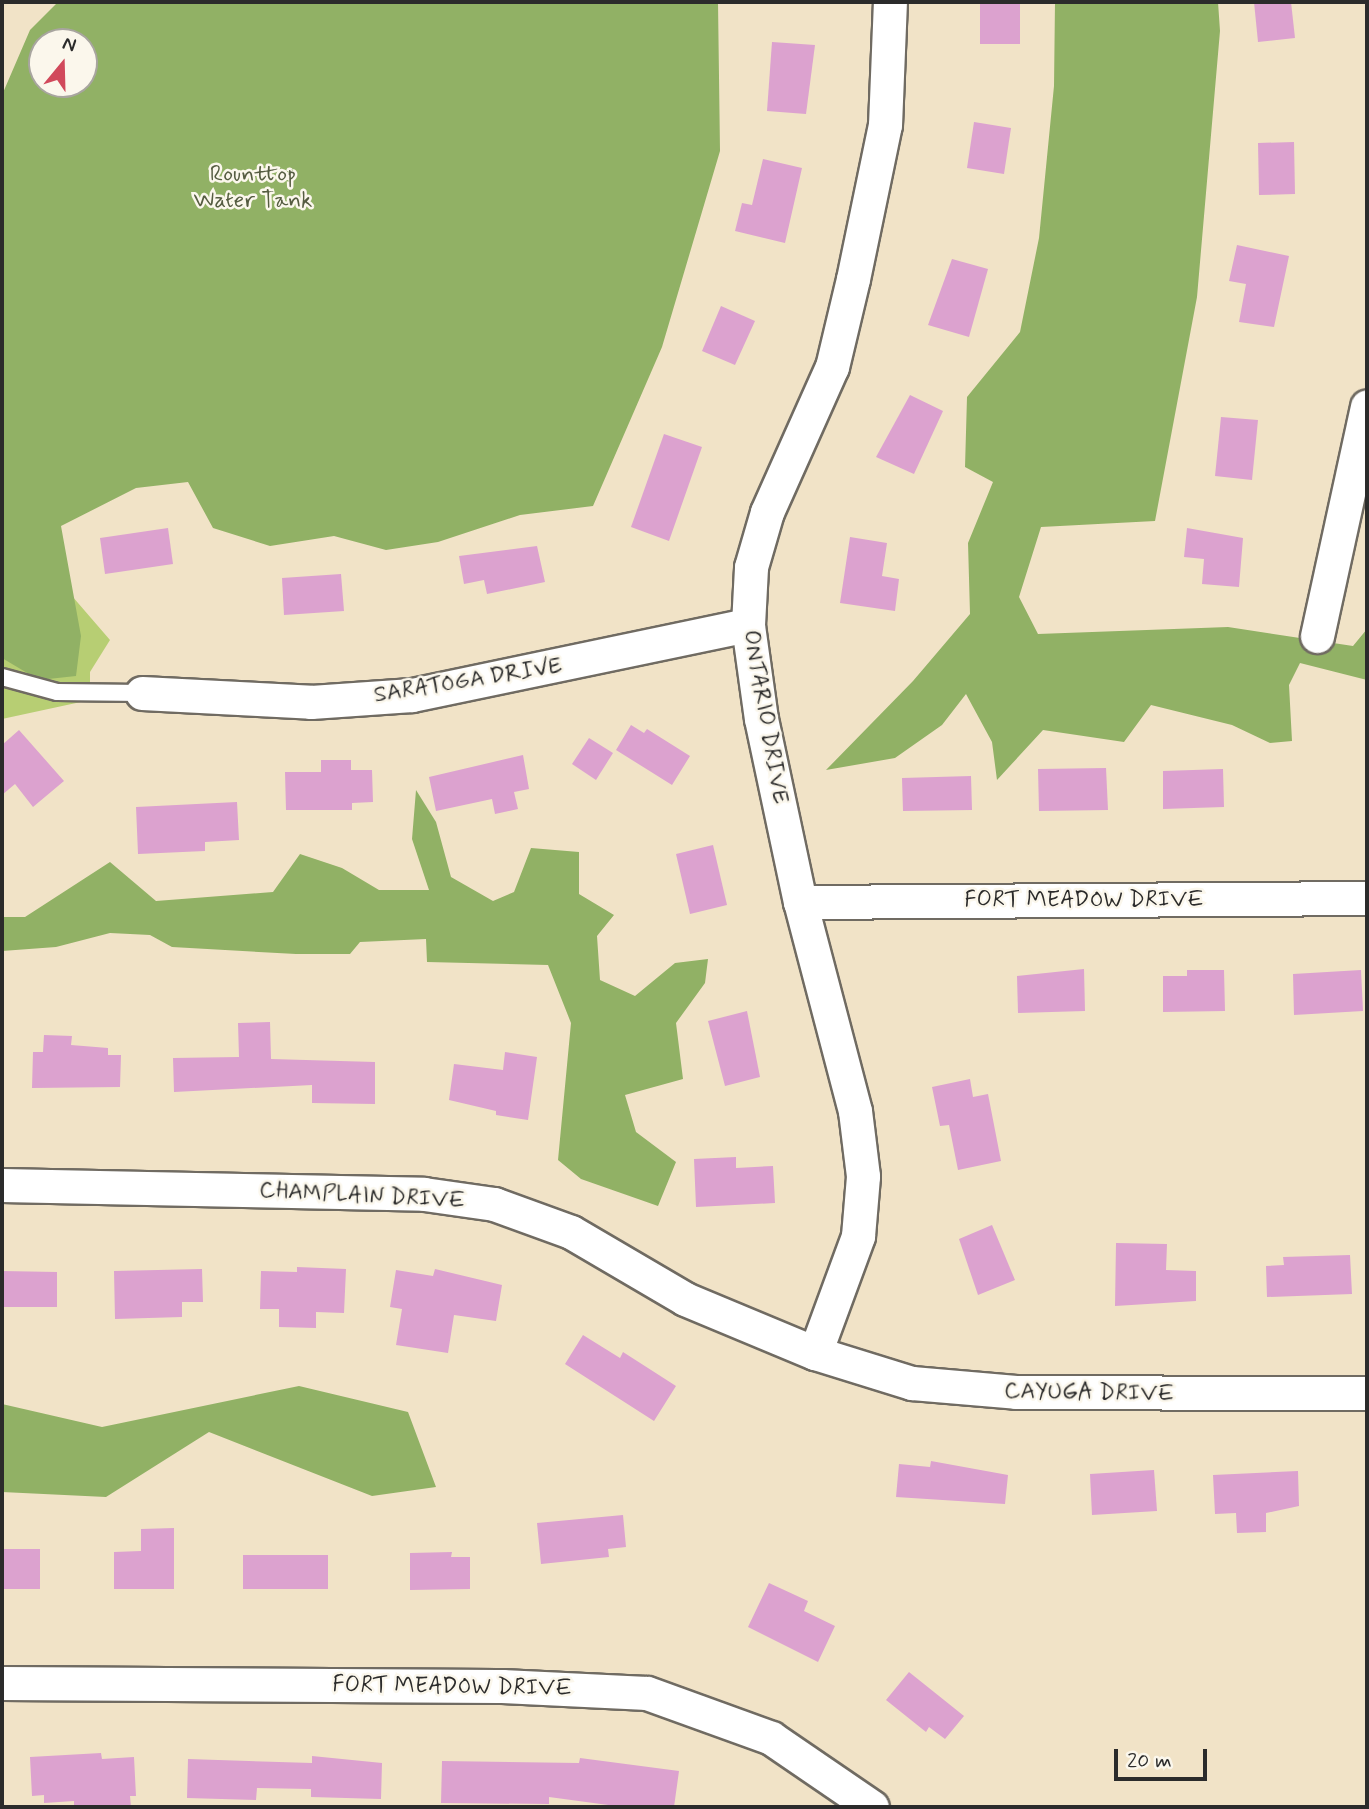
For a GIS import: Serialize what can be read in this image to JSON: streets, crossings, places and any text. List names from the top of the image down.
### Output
{
  "streets": {
    "street": [
      "SARATOGA DRIVE",
      "ONTARIO DRIVE",
      "FORT MEADOW DRIVE",
      "CHAMPLAIN DRIVE",
      "CAYUGA DRIVE"
    ]
  },
  "crossings": [
    ["SARATOGA DRIVE", "ONTARIO DRIVE"],
    ["ONTARIO DRIVE", "FORT MEADOW DRIVE"],
    ["ONTARIO DRIVE", "CHAMPLAIN DRIVE"],
    ["ONTARIO DRIVE", "CAYUGA DRIVE"],
    ["CHAMPLAIN DRIVE", "CAYUGA DRIVE"]
  ],
  "parks": ["Rounttop Water Tank"],
  "scale_bar": "20 m",
  "north": "top"
}
